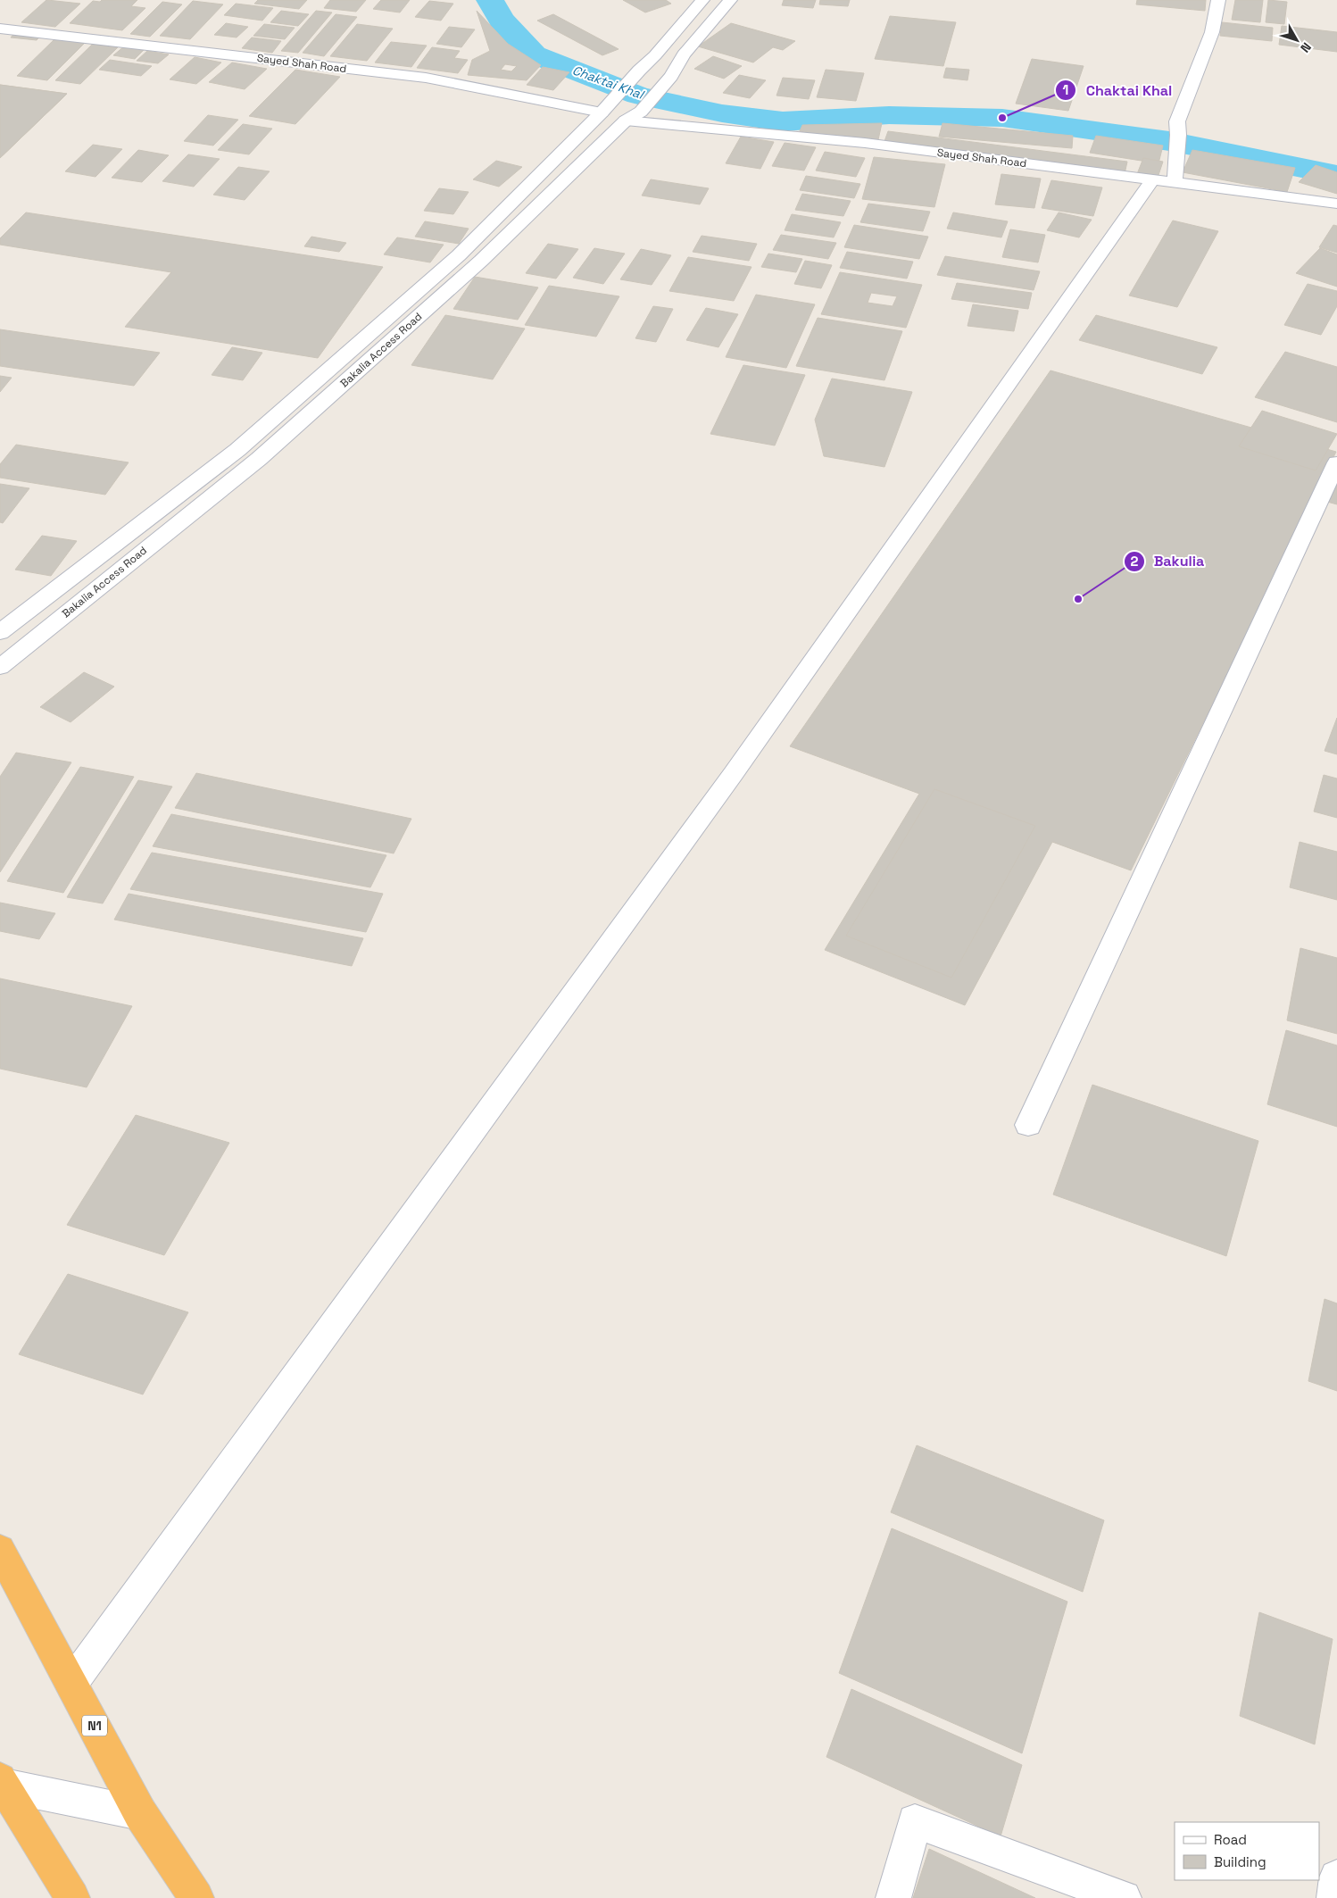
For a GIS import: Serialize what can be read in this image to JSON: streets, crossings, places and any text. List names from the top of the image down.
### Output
{
  "streets": {
    "highway": ["N1"],
    "street": ["Sayed Shah Road", "Bakalia Access Road"]
  },
  "crossings": [
    ["Sayed Shah Road", "Bakalia Access Road"]
  ],
  "water": ["Chaktai Khal"],
  "places": ["Chaktai Khal", "Bakulia"],
  "legend": ["Road", "Building"],
  "north": "bottom right"
}
